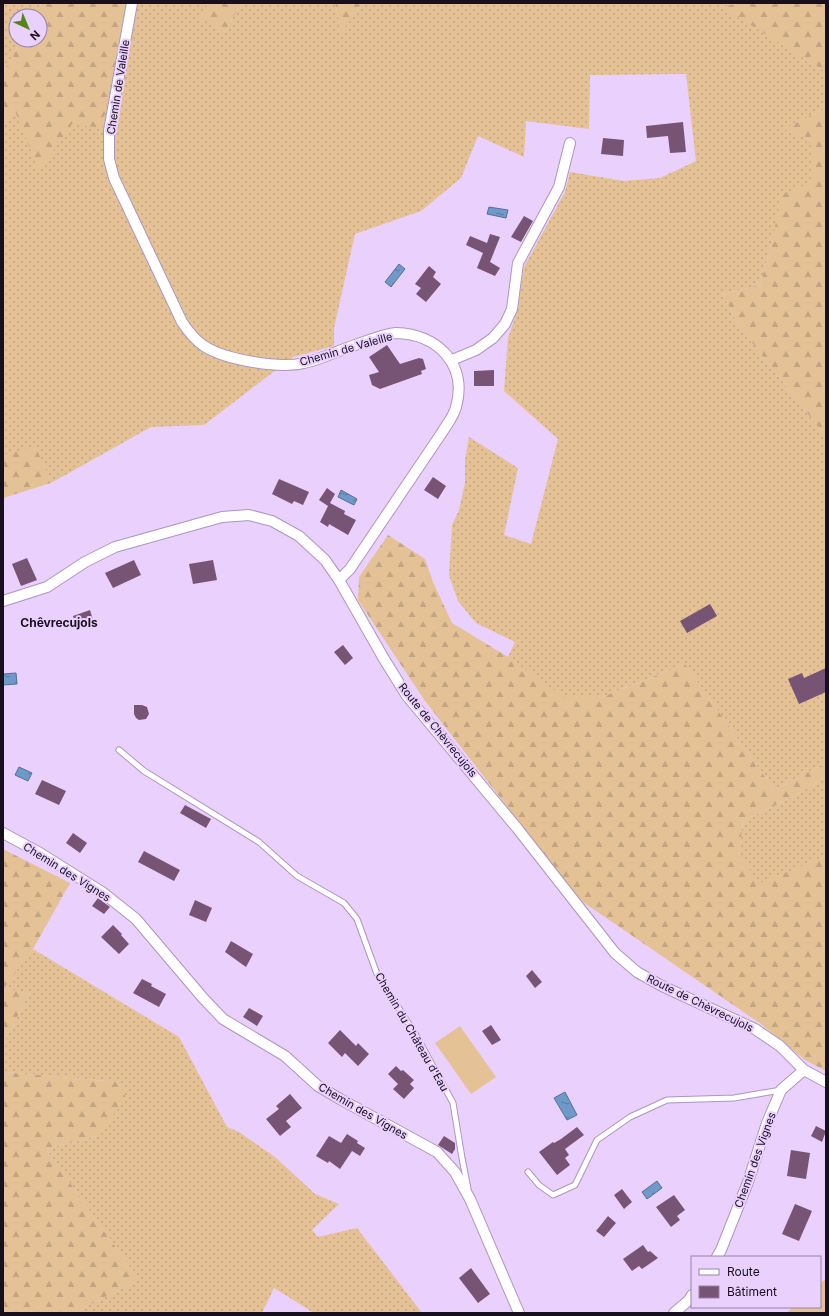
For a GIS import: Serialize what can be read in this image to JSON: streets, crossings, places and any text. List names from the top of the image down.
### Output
{
  "streets": {
    "street": ["Chemin de Valeille", "Route de Chèvrecujols", "Chemin des Vignes"],
    "lane": ["Chemin du Château d'Eau"]
  },
  "crossings": [
    ["Route de Chèvrecujols", "Chemin des Vignes"],
    ["Chemin des Vignes", "Chemin du Château d'Eau"]
  ],
  "districts": ["Chêvrecujols"],
  "legend": ["Route", "Bâtiment"],
  "north": "bottom right"
}
